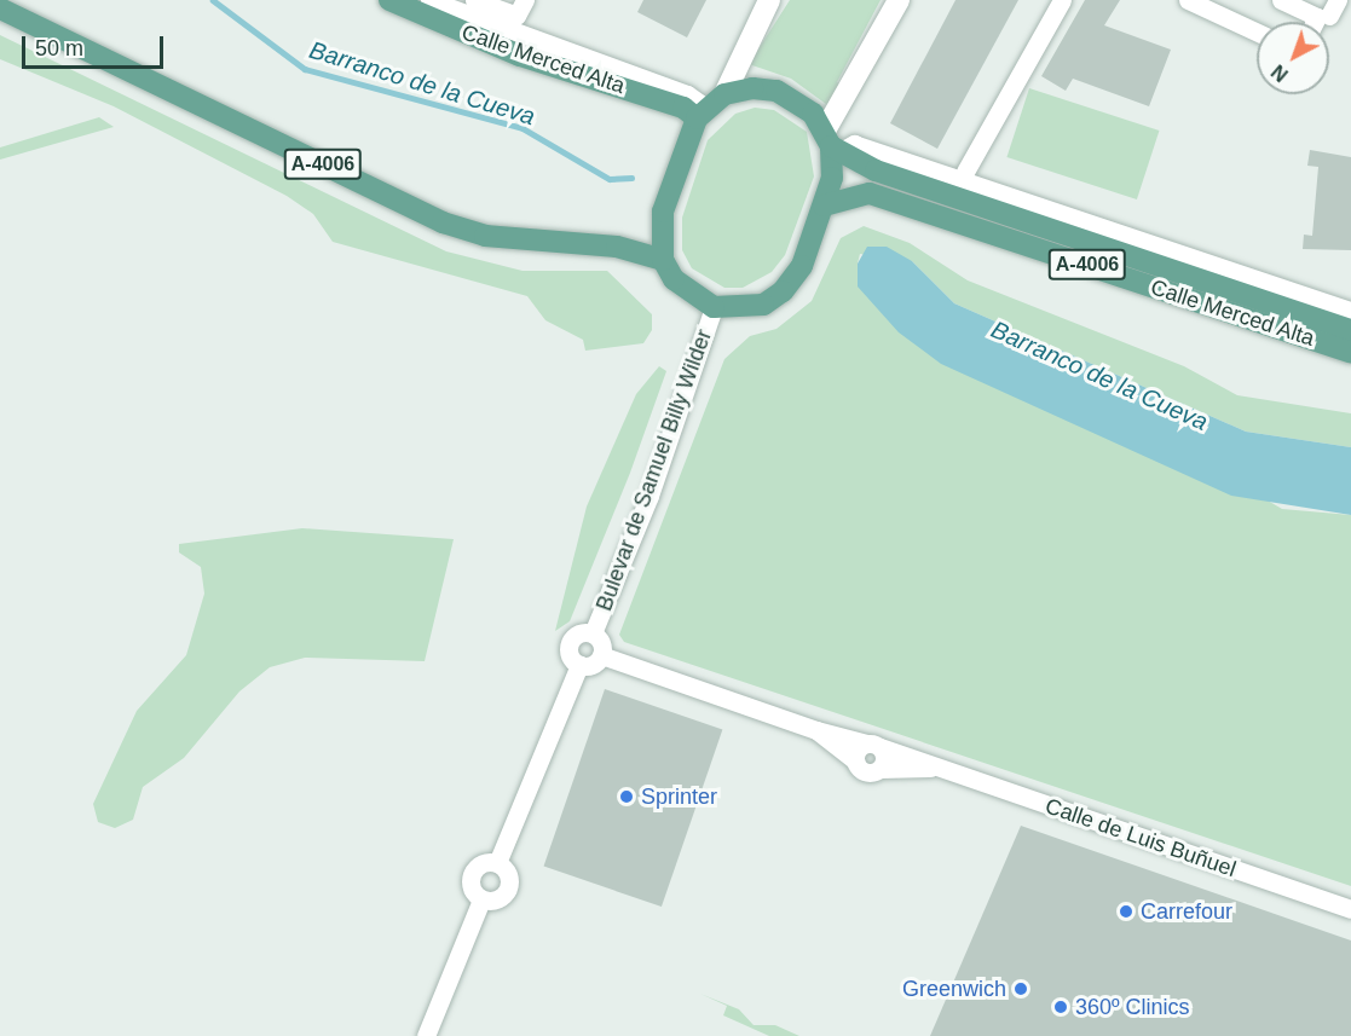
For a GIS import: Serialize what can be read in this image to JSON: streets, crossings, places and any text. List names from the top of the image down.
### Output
{
  "streets": {
    "main road": ["Calle Merced Alta", "A-4006"],
    "street": ["Bulevar de Samuel Billy Wilder", "Calle de Luis Buñuel"]
  },
  "crossings": [
    ["Calle Merced Alta", "A-4006"],
    ["Calle Merced Alta", "Bulevar de Samuel Billy Wilder"],
    ["A-4006", "Bulevar de Samuel Billy Wilder"],
    ["Bulevar de Samuel Billy Wilder", "Calle de Luis Buñuel"]
  ],
  "water": ["Barranco de la Cueva"],
  "places": [
    "Sprinter",
    "Carrefour",
    "Greenwich",
    "360º Clinics"
  ],
  "scale_bar": "50 m",
  "north": "bottom left"
}
